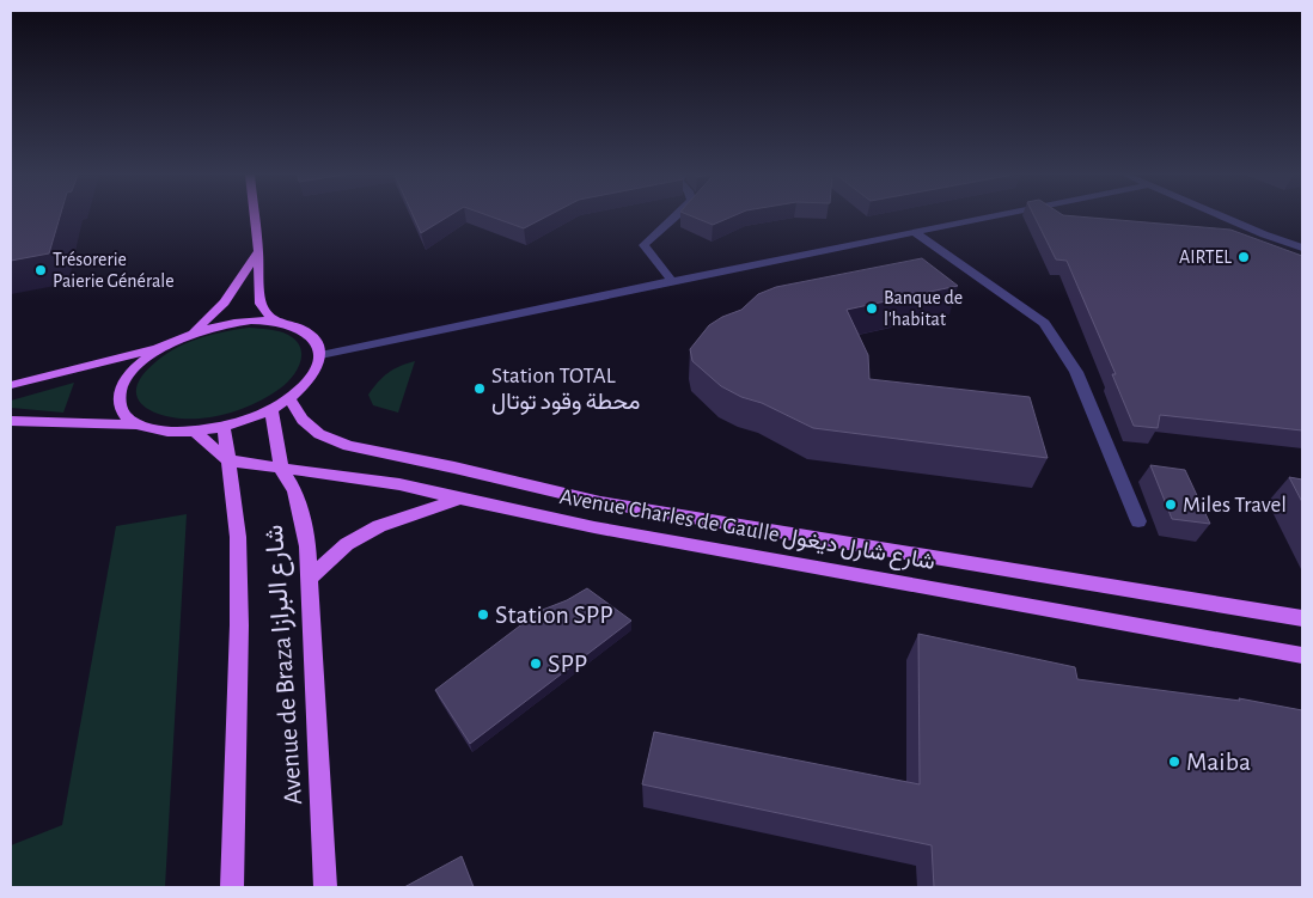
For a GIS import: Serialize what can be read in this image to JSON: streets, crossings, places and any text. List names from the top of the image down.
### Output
{
  "streets": {
    "main road": ["Avenue Charles de Gaulle شارع شارل ديغول", "Avenue de Braza شارع البرازا"]
  },
  "crossings": [
    ["Avenue Charles de Gaulle شارع شارل ديغول", "Avenue de Braza شارع البرازا"]
  ],
  "places": [
    "AIRTEL",
    "Trésorerie Paierie Générale",
    "Banque de l'habitat",
    "Station TOTAL محطة وقود توتال",
    "Miles Travel",
    "Station SPP",
    "SPP",
    "Maiba"
  ]
}
